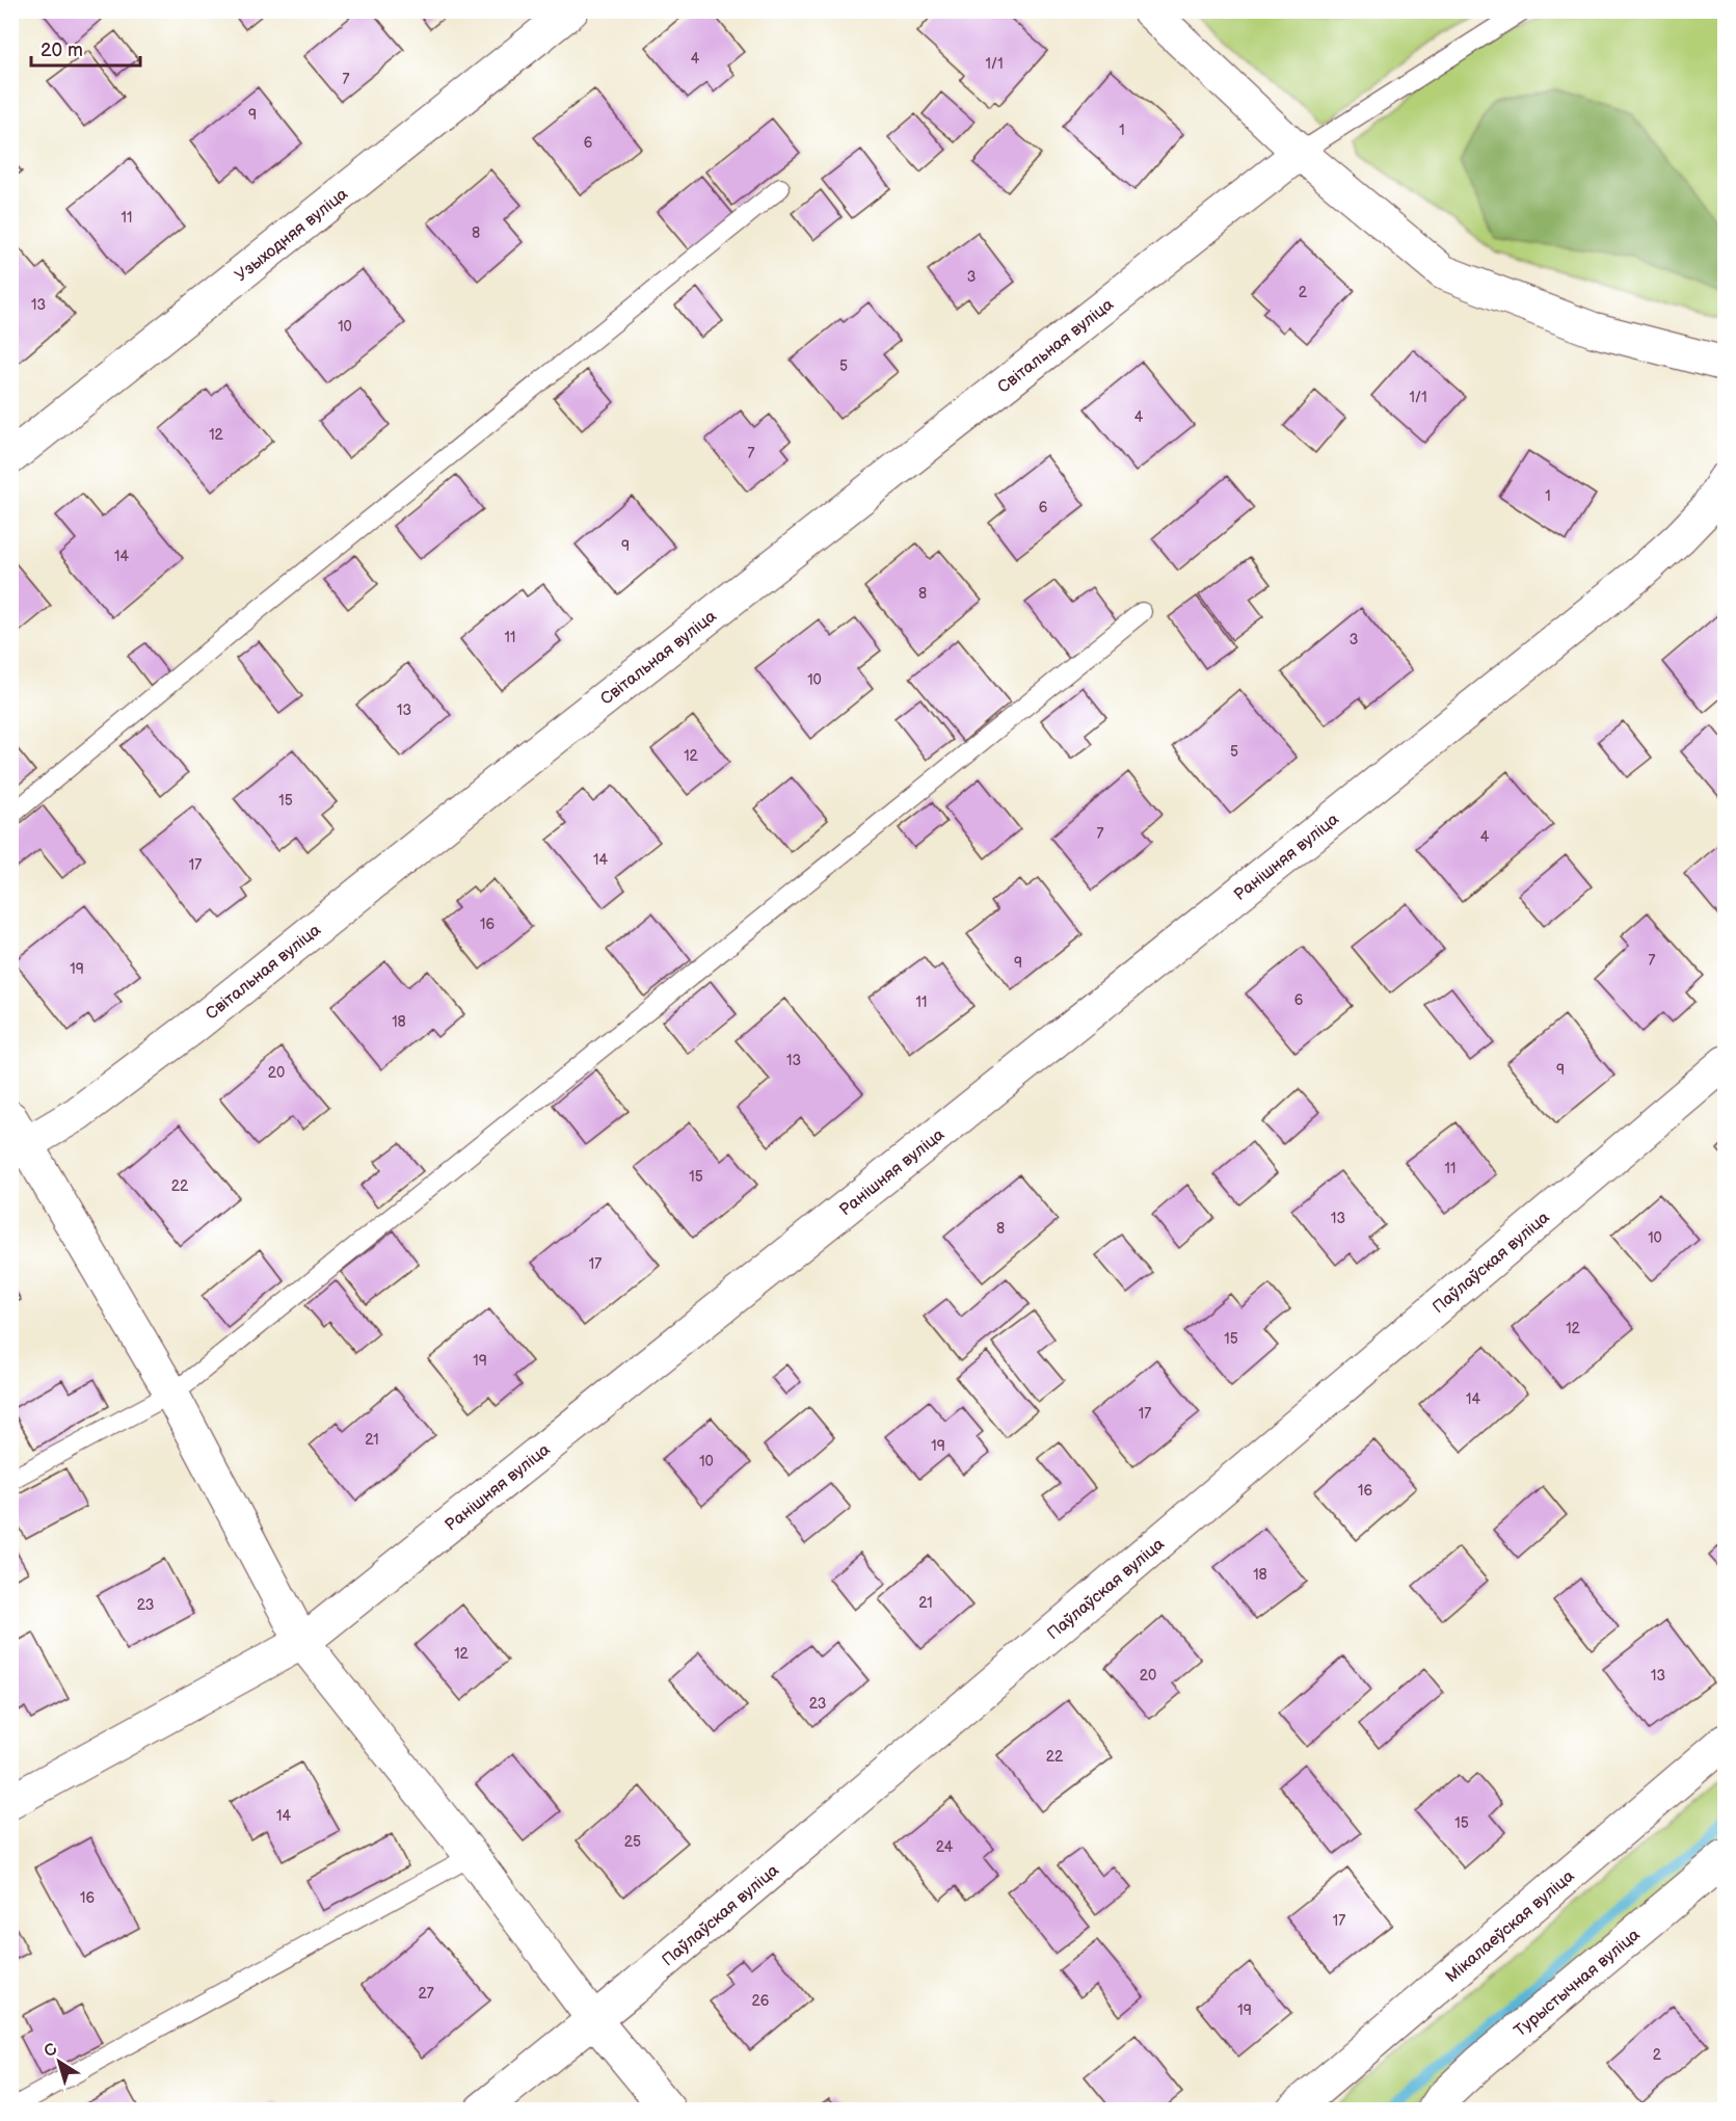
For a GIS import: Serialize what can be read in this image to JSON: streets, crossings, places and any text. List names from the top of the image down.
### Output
{
  "streets": {
    "street": [
      "Узыходняя вуліца",
      "Світальная вуліца",
      "Ранішняя вуліца",
      "Паўлаўская вуліца",
      "Мікалаеўская вуліца",
      "Турыстычная вуліца"
    ]
  },
  "house_numbers": [
    "4",
    "1/1",
    "7",
    "9",
    "1",
    "6",
    "11",
    "8",
    "3",
    "2",
    "13",
    "10",
    "5",
    "1/1",
    "4",
    "12",
    "7",
    "1",
    "6",
    "9",
    "14",
    "8",
    "11",
    "3",
    "10",
    "13",
    "5",
    "12",
    "15",
    "7",
    "4",
    "14",
    "17",
    "16",
    "7",
    "9",
    "19",
    "6",
    "11",
    "18",
    "13",
    "9",
    "20",
    "11",
    "15",
    "22",
    "13",
    "8",
    "10",
    "17",
    "12",
    "15",
    "19",
    "14",
    "17",
    "21",
    "19",
    "10",
    "16",
    "18",
    "21",
    "23",
    "12",
    "20",
    "13",
    "23",
    "22",
    "14",
    "15",
    "25",
    "24",
    "16",
    "17",
    "27",
    "26",
    "19",
    "2"
  ],
  "scale_bar": "20 m",
  "north": "top left"
}
